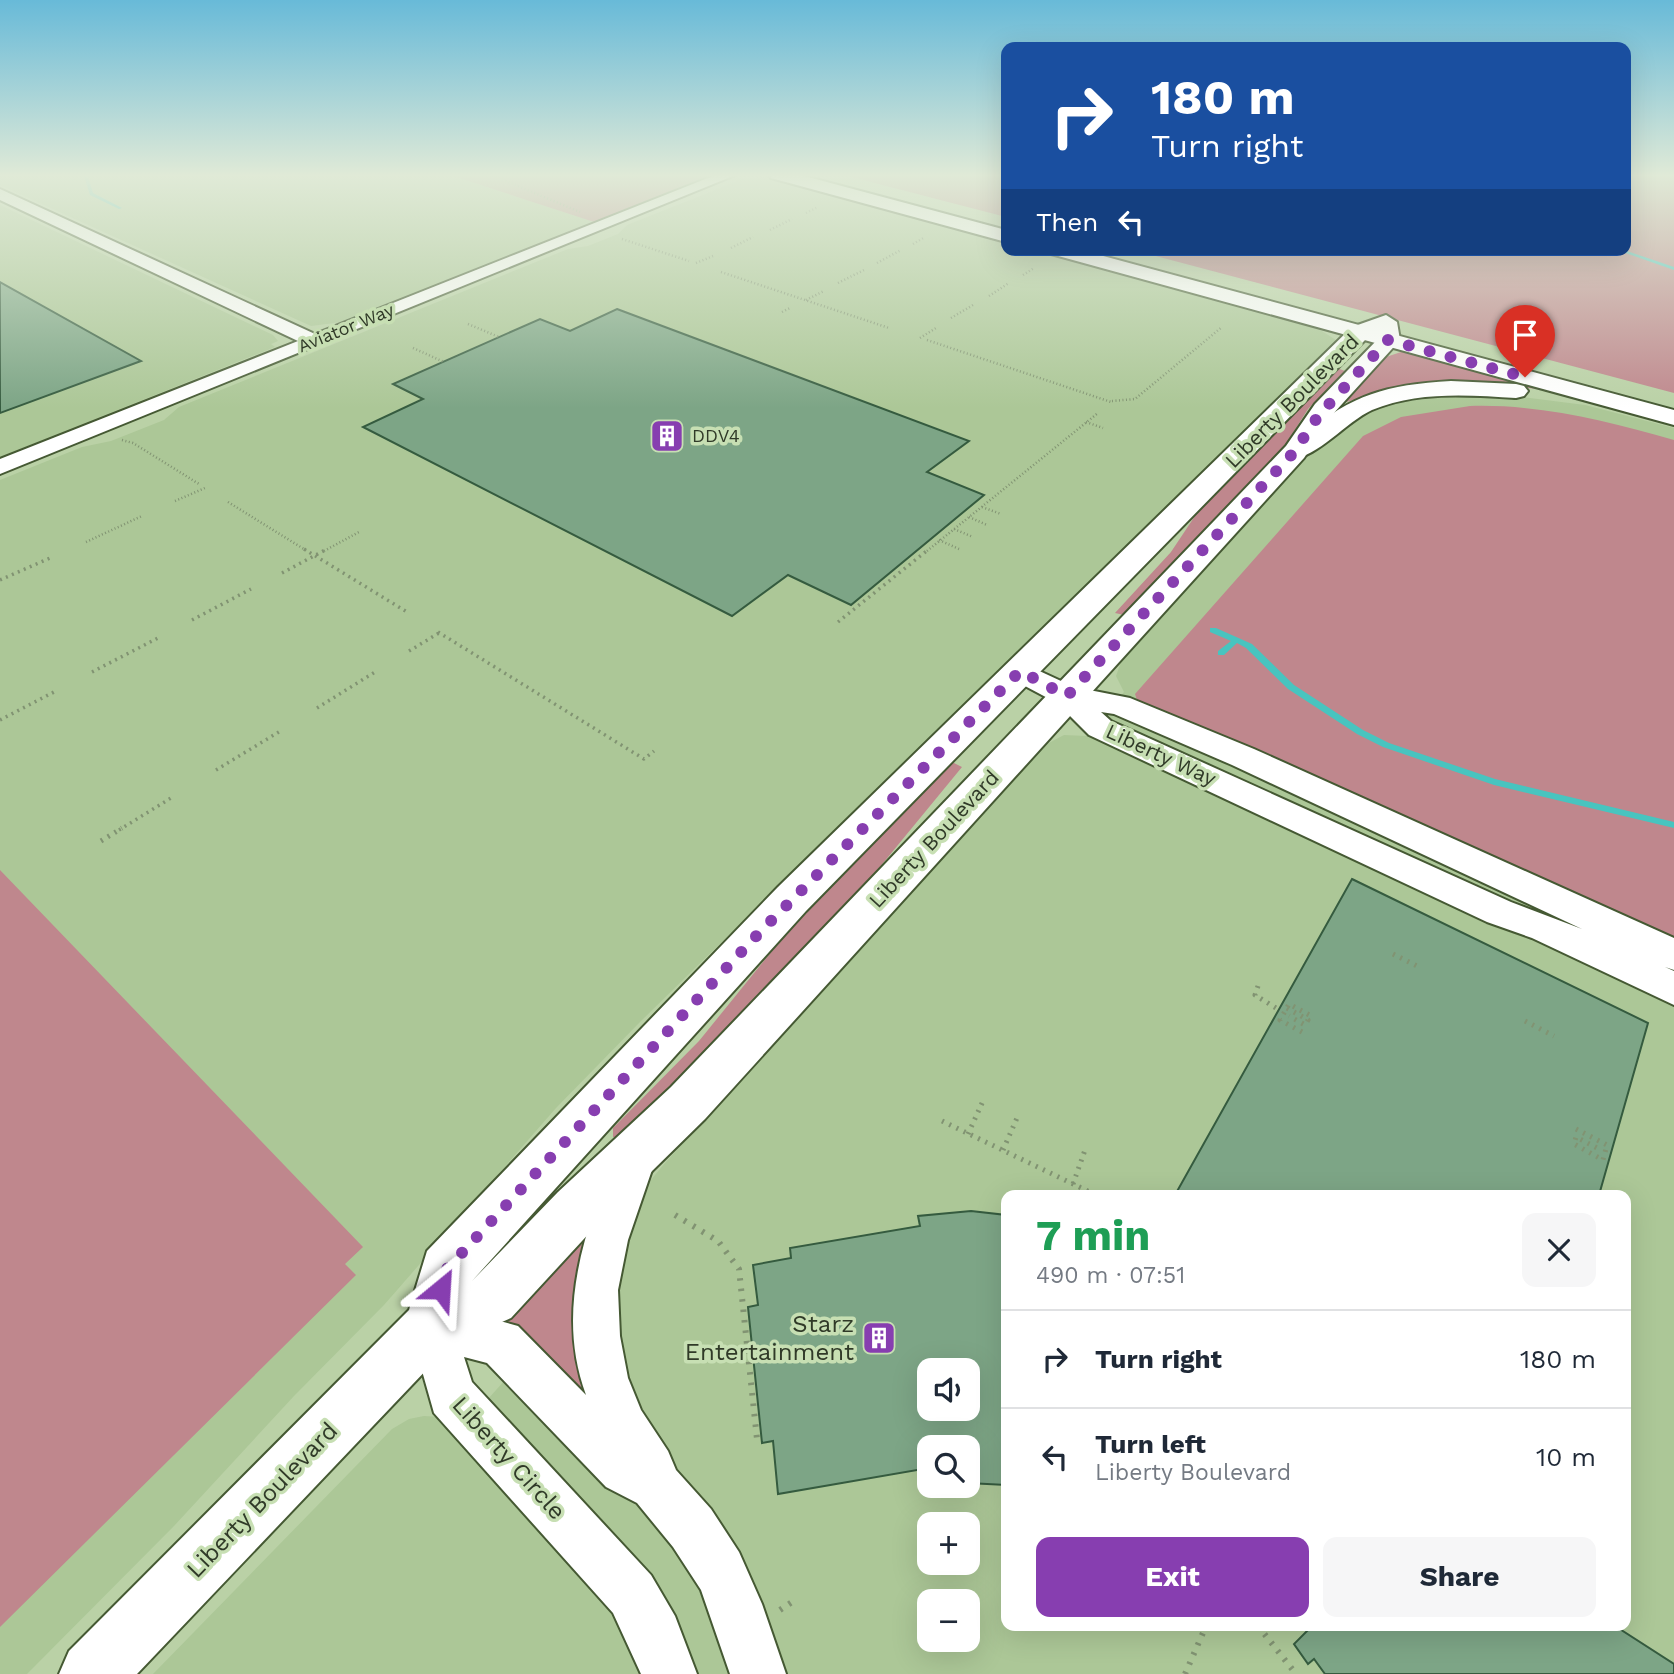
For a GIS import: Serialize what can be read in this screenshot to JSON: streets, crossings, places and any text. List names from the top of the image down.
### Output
{
  "streets": {
    "street": [
      "Aviator Way",
      "Liberty Boulevard",
      "Liberty Way",
      "Liberty Circle"
    ]
  },
  "crossings": [
    ["Liberty Boulevard", "Liberty Way"],
    ["Liberty Boulevard", "Liberty Circle"]
  ],
  "places": {
    "building": ["DDV4", "Starz Entertainment"]
  },
  "page": {
    "turn": ["180 m", "Turn right"],
    "then": "Then",
    "heading": ["7 min", "490 m · 07:51"],
    "list": [
      {
        "name": "Turn right",
        "value": "180 m"
      },
      {
        "name": "Turn left",
        "note": "Liberty Boulevard",
        "value": "10 m"
      }
    ],
    "map_buttons": ["+", "−"],
    "buttons": ["Exit", "Share"]
  }
}
